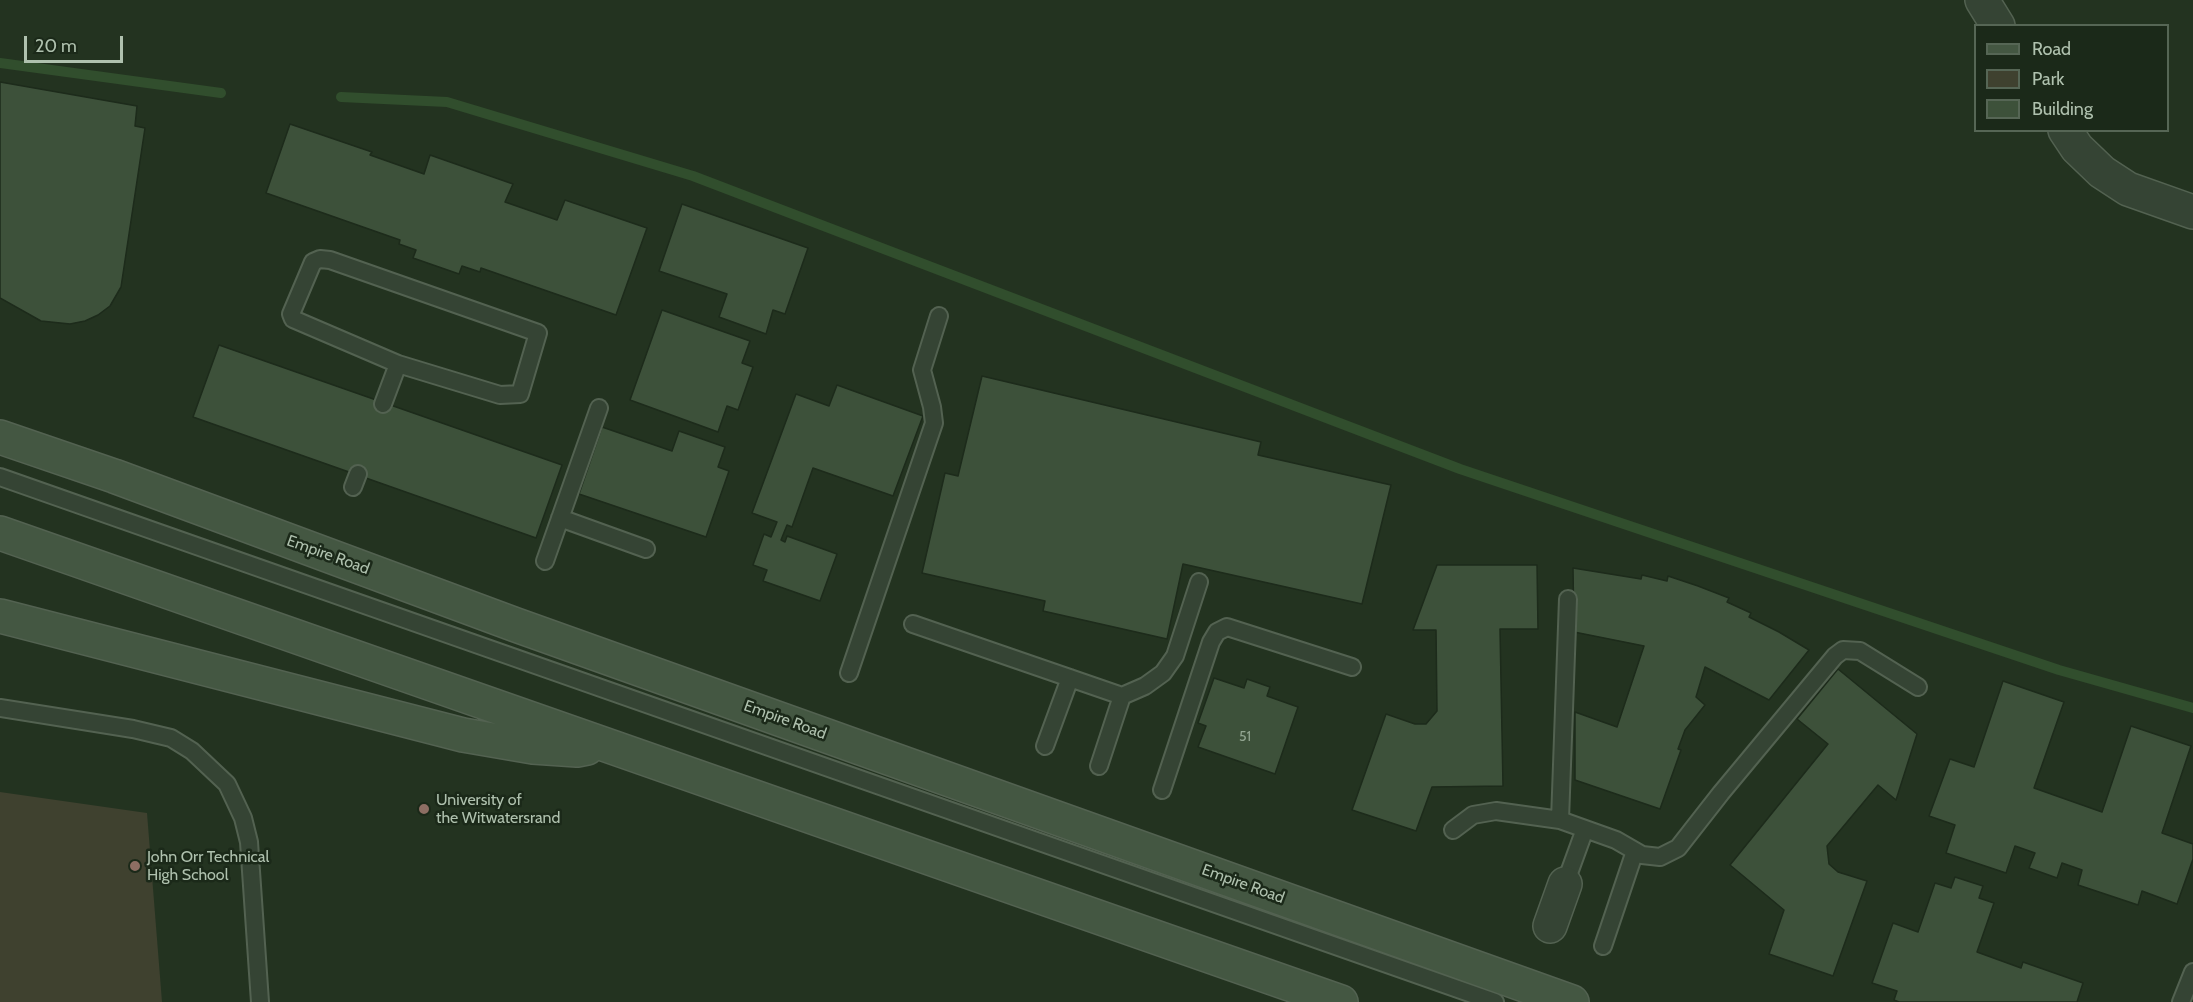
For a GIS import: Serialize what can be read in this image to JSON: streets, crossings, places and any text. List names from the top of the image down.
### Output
{
  "streets": {
    "main road": ["Empire Road"]
  },
  "places": ["University of the Witwatersrand", "John Orr Technical High School"],
  "house_numbers": ["51"],
  "legend": ["Road", "Park", "Building"],
  "scale_bar": "20 m"
}
